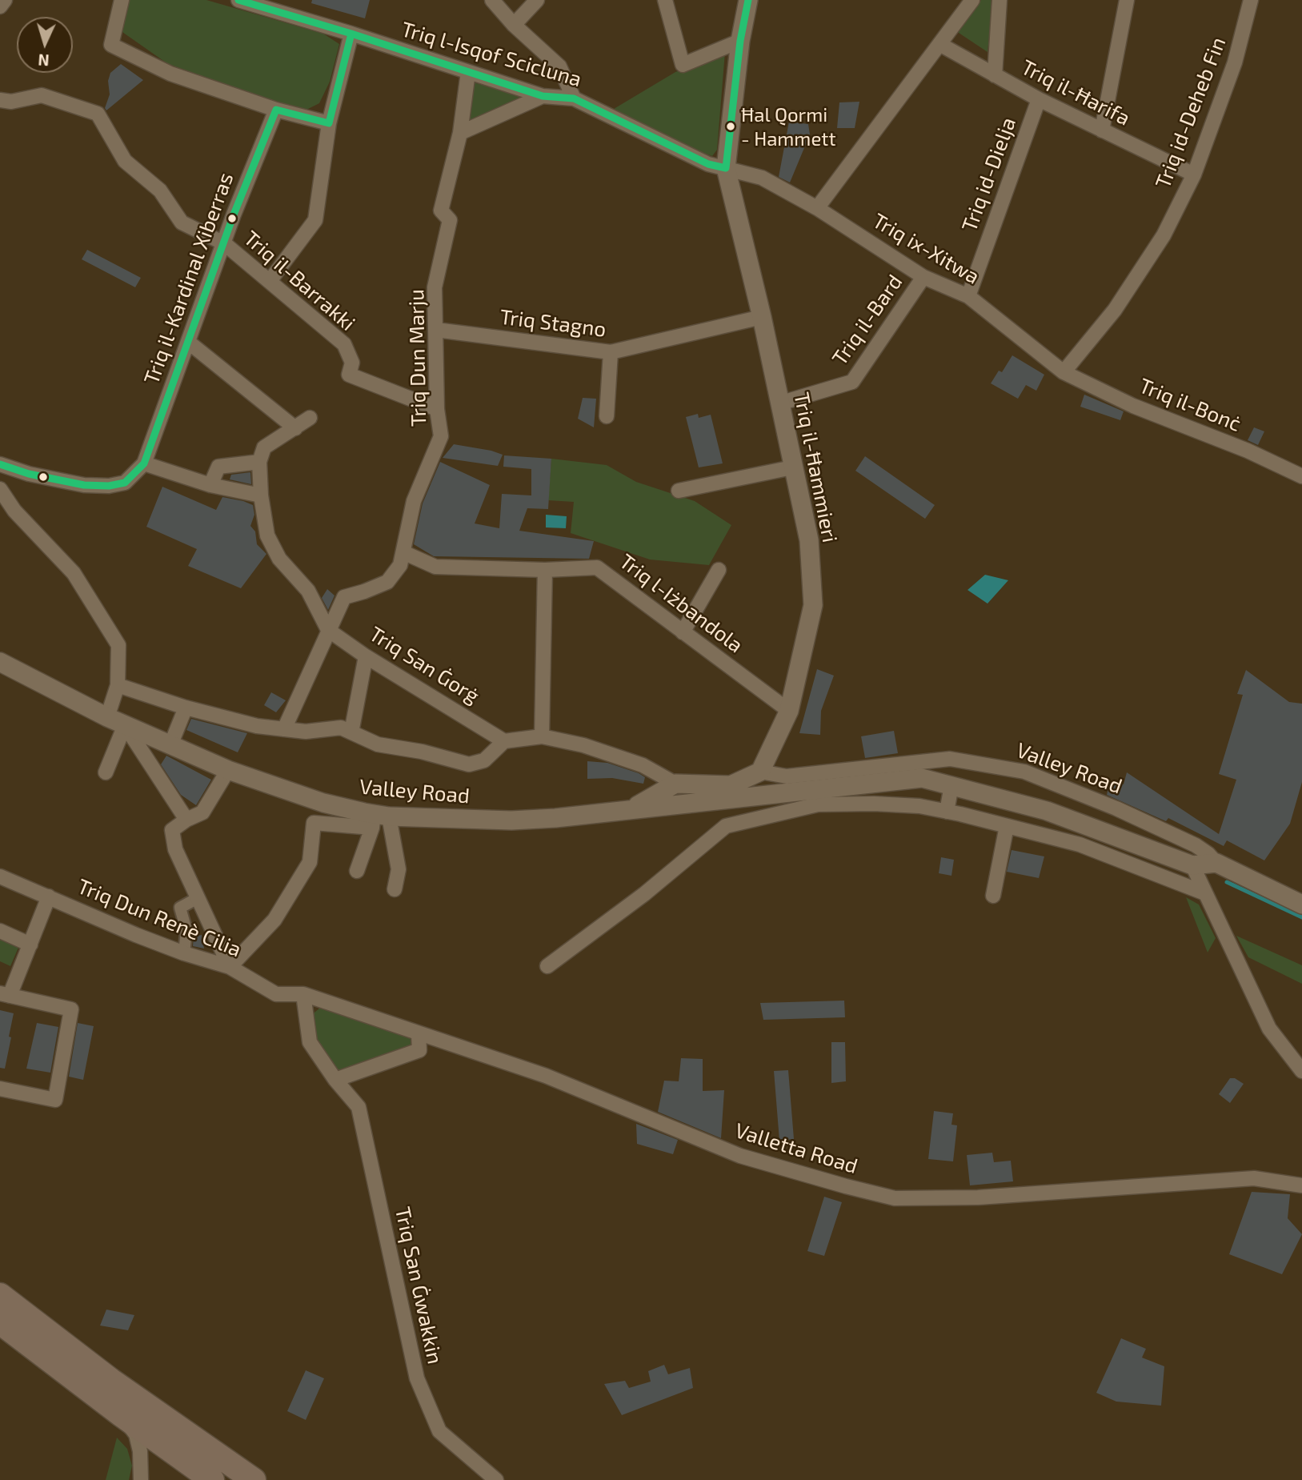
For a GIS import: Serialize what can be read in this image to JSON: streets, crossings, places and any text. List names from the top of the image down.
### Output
{
  "streets": {
    "street": [
      "Triq l-Isqof Scicluna",
      "Triq il-Ħarifa",
      "Triq id-Deheb Fin",
      "Triq id-Dielja",
      "Triq ix-Xitwa",
      "Triq il-Kardinal Xiberras",
      "Triq il-Barrakki",
      "Triq il-Bard",
      "Triq Stagno",
      "Triq Dun Marju",
      "Triq il-Bonċ",
      "Triq il-Ħammieri",
      "Triq l-Iżbandola",
      "Triq San Ġorġ",
      "Valley Road",
      "Triq Dun Renè Cilia",
      "Valletta Road",
      "Triq San Ġwakkin"
    ]
  },
  "crossings": [
    ["Triq l-Isqof Scicluna", "Triq ix-Xitwa"],
    ["Triq l-Isqof Scicluna", "Triq Dun Marju"],
    ["Triq l-Isqof Scicluna", "Triq il-Ħammieri"],
    ["Triq il-Ħarifa", "Triq id-Deheb Fin"],
    ["Triq il-Ħarifa", "Triq id-Dielja"],
    ["Triq id-Deheb Fin", "Triq ix-Xitwa"],
    ["Triq id-Deheb Fin", "Triq il-Bonċ"],
    ["Triq id-Dielja", "Triq ix-Xitwa"],
    ["Triq ix-Xitwa", "Triq il-Bard"],
    ["Triq ix-Xitwa", "Triq il-Bonċ"],
    ["Triq ix-Xitwa", "Triq il-Ħammieri"],
    ["Triq il-Kardinal Xiberras", "Triq il-Barrakki"],
    ["Triq il-Barrakki", "Triq Dun Marju"],
    ["Triq il-Bard", "Triq il-Ħammieri"],
    ["Triq Stagno", "Triq Dun Marju"],
    ["Triq Stagno", "Triq il-Ħammieri"],
    ["Triq Dun Marju", "Triq l-Iżbandola"],
    ["Triq Dun Marju", "Triq San Ġorġ"],
    ["Triq il-Ħammieri", "Triq l-Iżbandola"],
    ["Triq il-Ħammieri", "Valley Road"],
    ["Triq Dun Renè Cilia", "Valletta Road"],
    ["Triq Dun Renè Cilia", "Triq San Ġwakkin"],
    ["Valletta Road", "Triq San Ġwakkin"]
  ],
  "places": ["Ħal Qormi - Hammett"],
  "north": "bottom"
}
